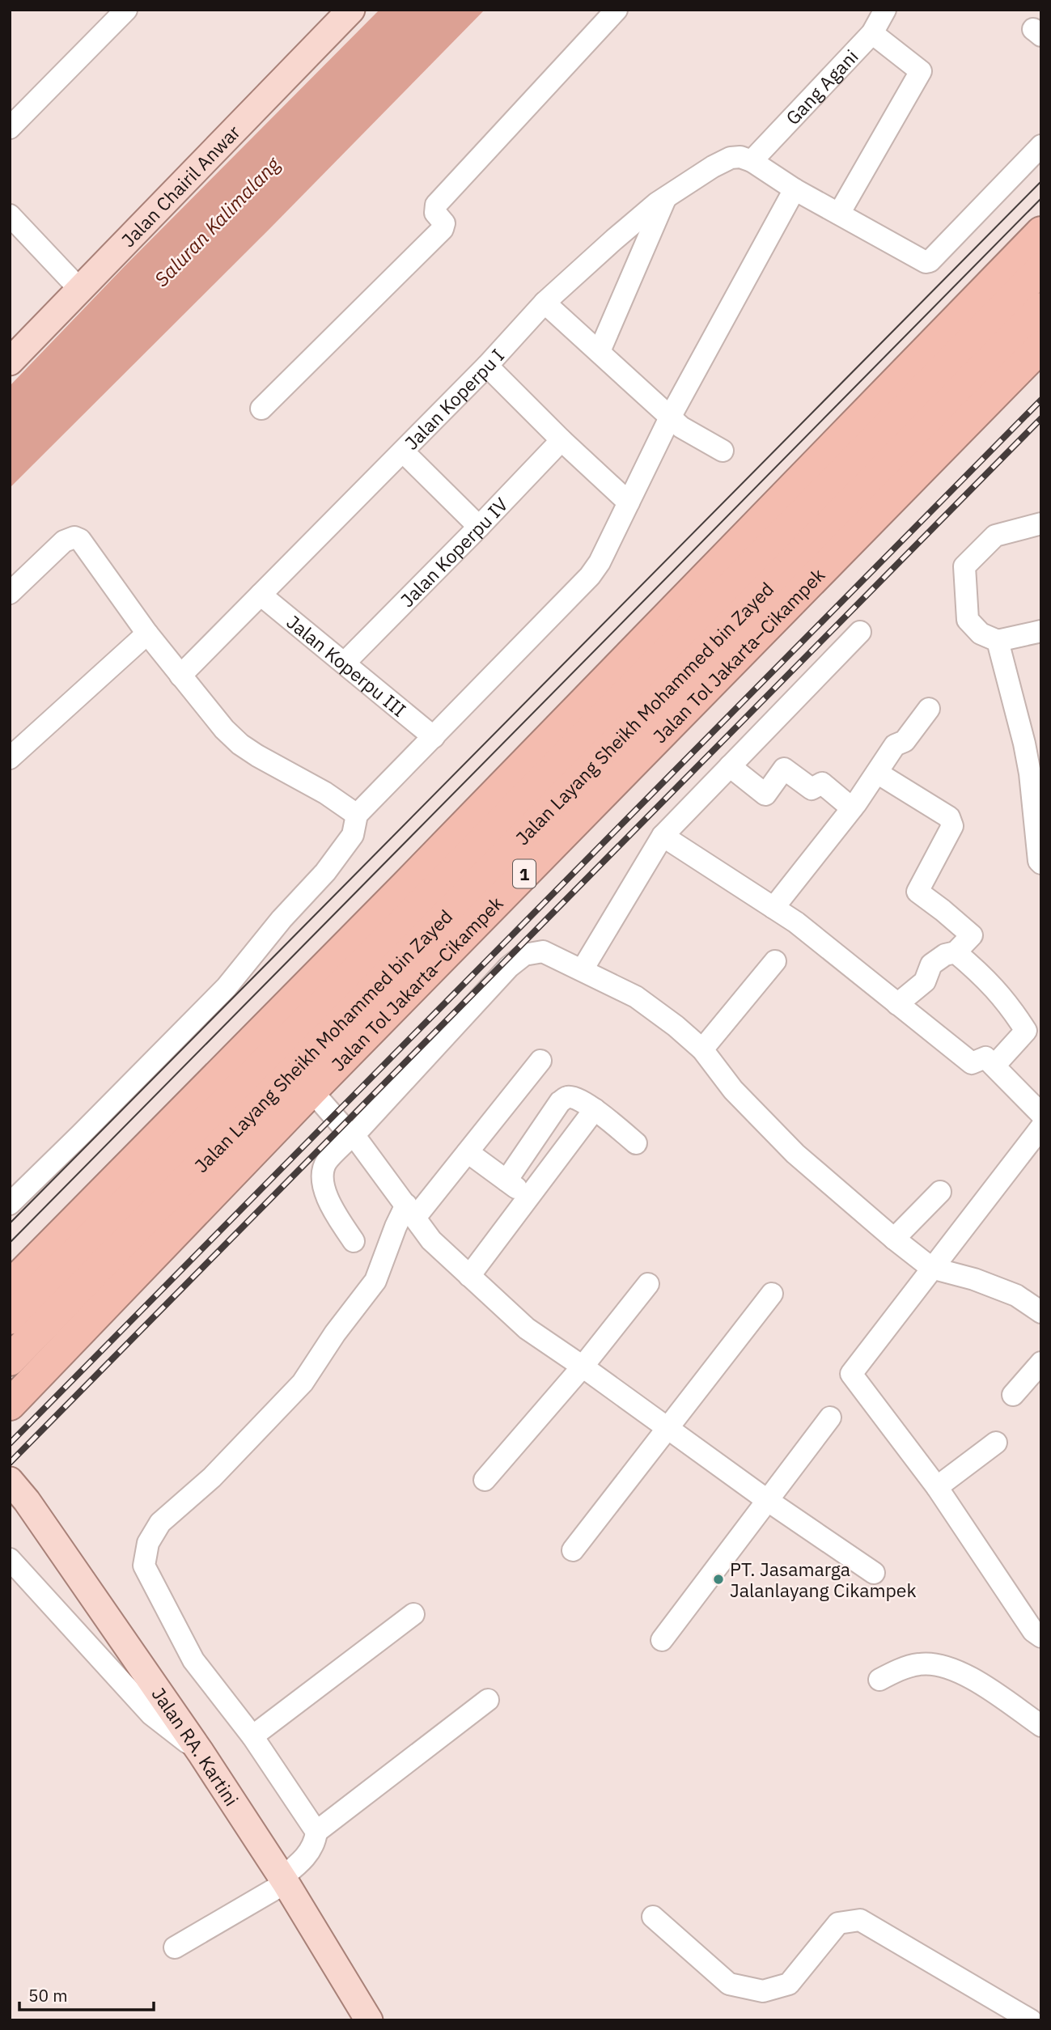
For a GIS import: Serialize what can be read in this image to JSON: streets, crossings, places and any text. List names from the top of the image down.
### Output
{
  "streets": {
    "highway": ["Jalan Tol Jakarta–Cikampek", "Jalan Layang Sheikh Mohammed bin Zayed", "1"],
    "main road": ["Jalan Chairil Anwar", "Jalan RA. Kartini"],
    "street": [
      "Gang Agani",
      "Jalan Koperpu I",
      "Jalan Koperpu IV",
      "Jalan Koperpu III"
    ]
  },
  "crossings": [
    ["Gang Agani", "Jalan Koperpu I"],
    ["Jalan Koperpu I", "Jalan Koperpu III"],
    ["Jalan Koperpu IV", "Jalan Koperpu III"]
  ],
  "water": ["Saluran Kalimalang"],
  "places": ["PT. Jasamarga Jalanlayang Cikampek"],
  "scale_bar": "50 m"
}
